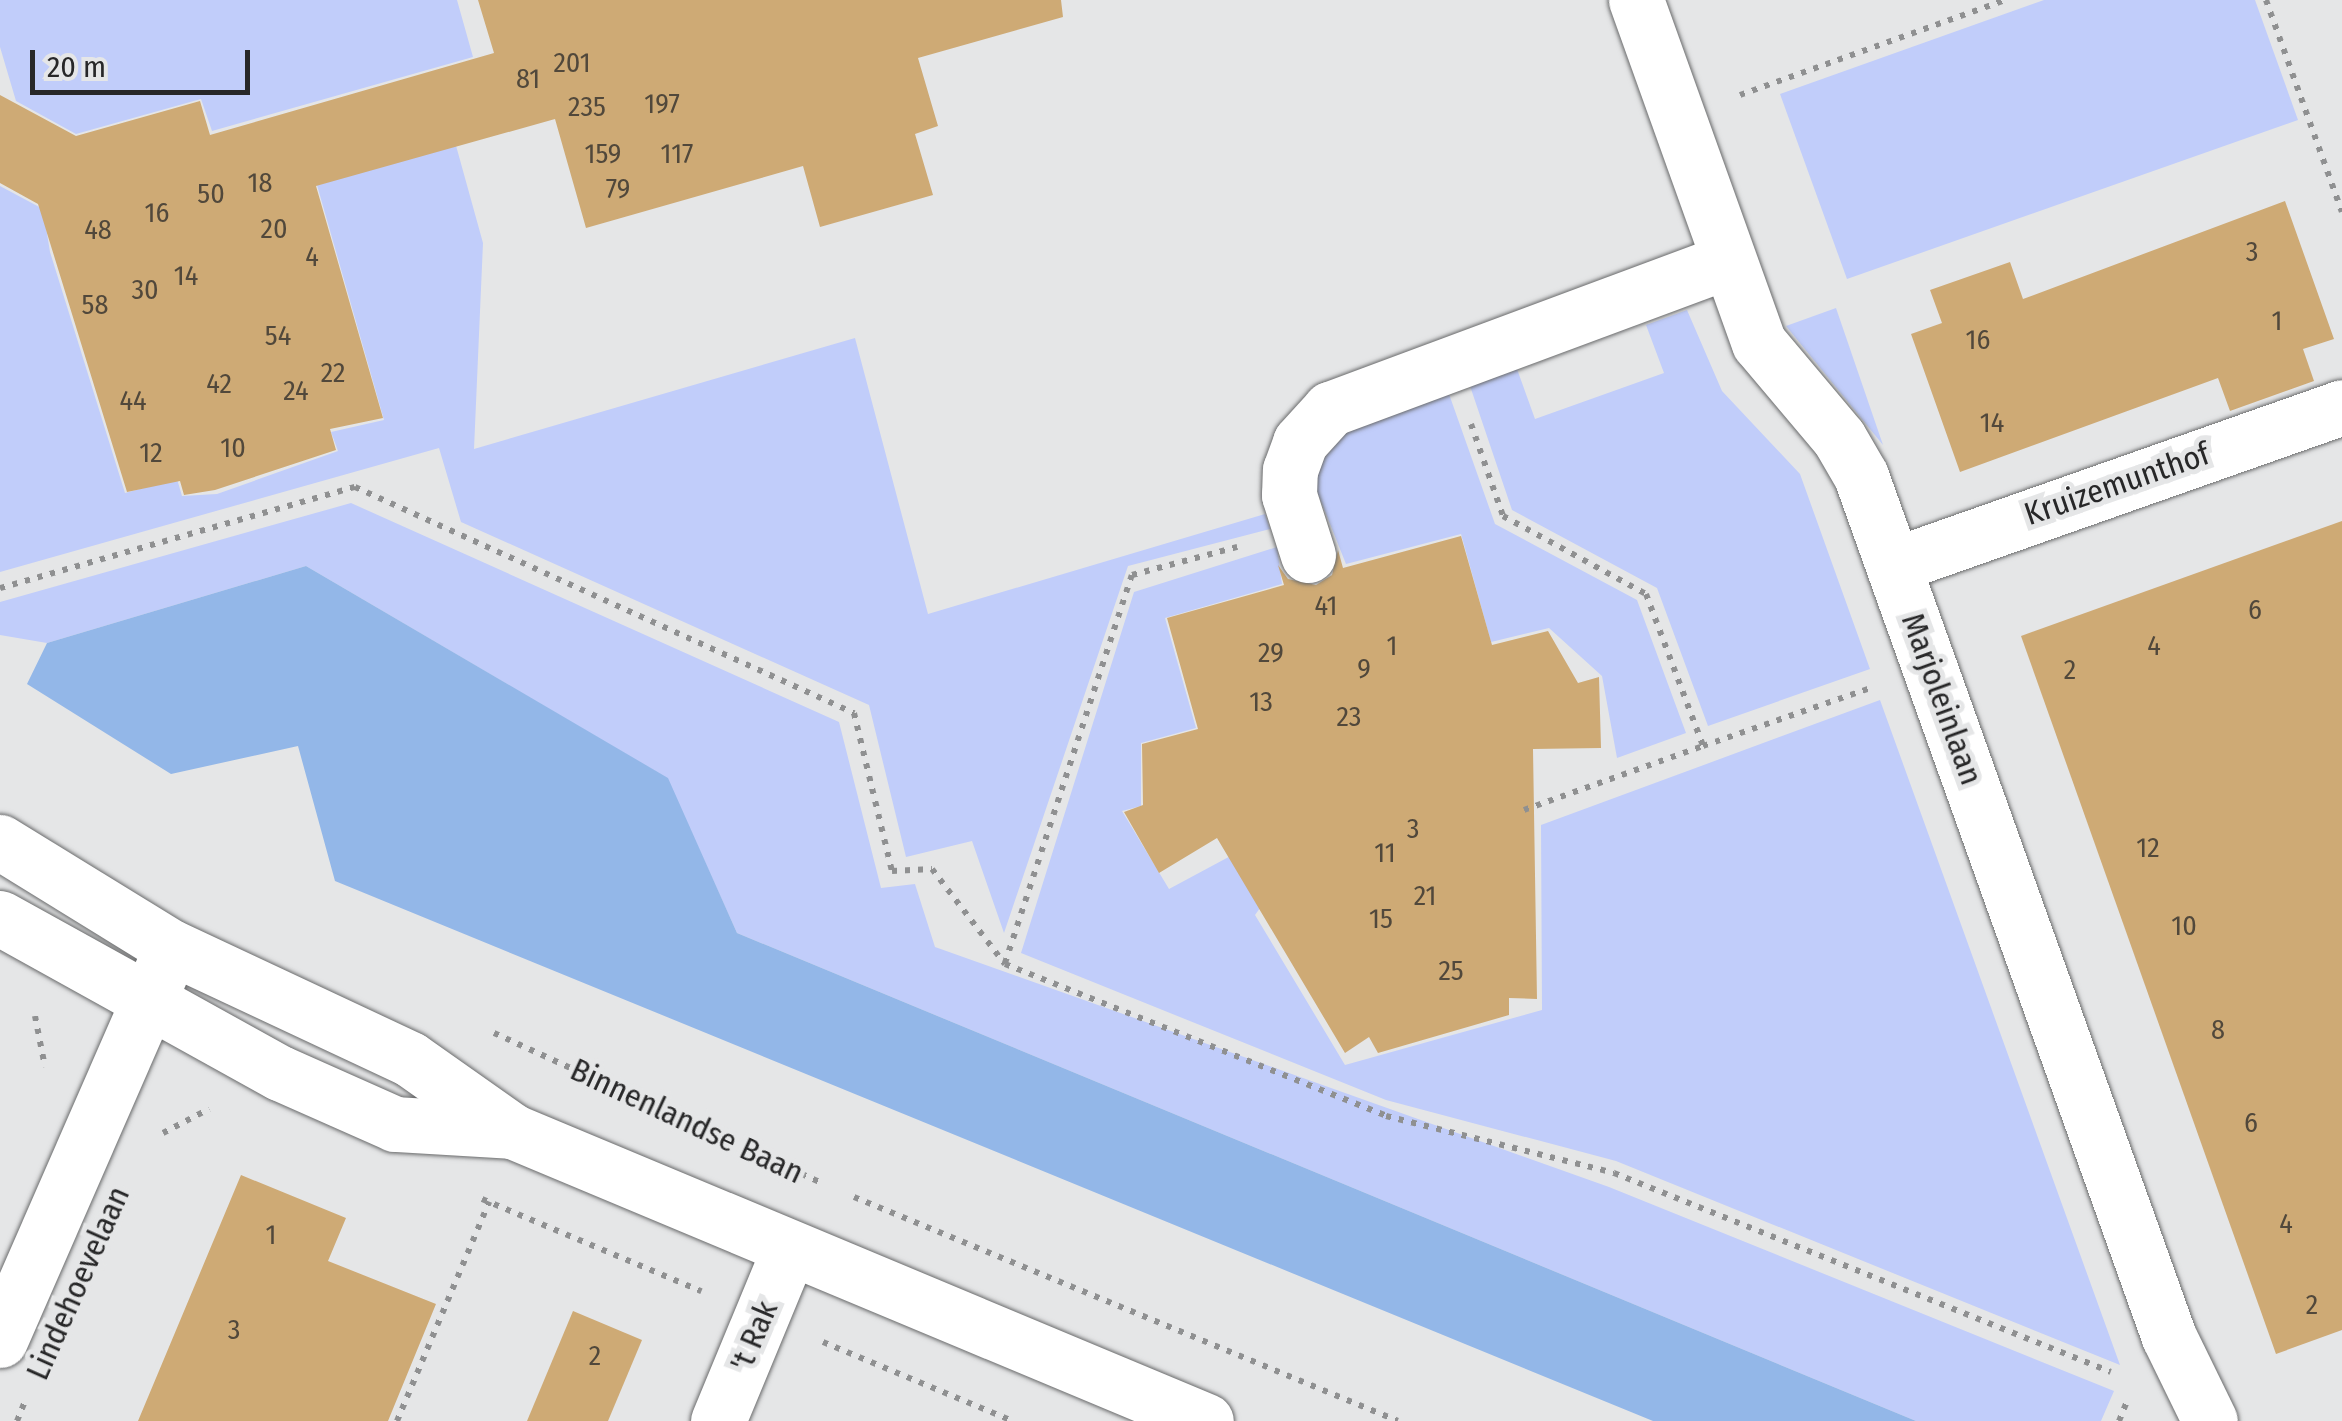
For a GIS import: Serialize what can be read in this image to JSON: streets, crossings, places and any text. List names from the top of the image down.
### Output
{
  "streets": {
    "street": [
      "Kruizemunthof",
      "Marjoleinlaan",
      "Lindehoevelaan",
      "'t Rak"
    ],
    "path": ["Binnenlandse Baan"]
  },
  "crossings": [
    ["Kruizemunthof", "Marjoleinlaan"]
  ],
  "house_numbers": [
    "201",
    "81",
    "197",
    "235",
    "159",
    "117",
    "18",
    "79",
    "50",
    "16",
    "20",
    "48",
    "3",
    "4",
    "14",
    "30",
    "58",
    "1",
    "54",
    "16",
    "22",
    "42",
    "24",
    "44",
    "14",
    "10",
    "12",
    "41",
    "6",
    "1",
    "4",
    "29",
    "9",
    "2",
    "13",
    "23",
    "3",
    "12",
    "11",
    "21",
    "15",
    "10",
    "25",
    "8",
    "6",
    "4",
    "1",
    "2",
    "3",
    "2"
  ],
  "scale_bar": "20 m"
}
